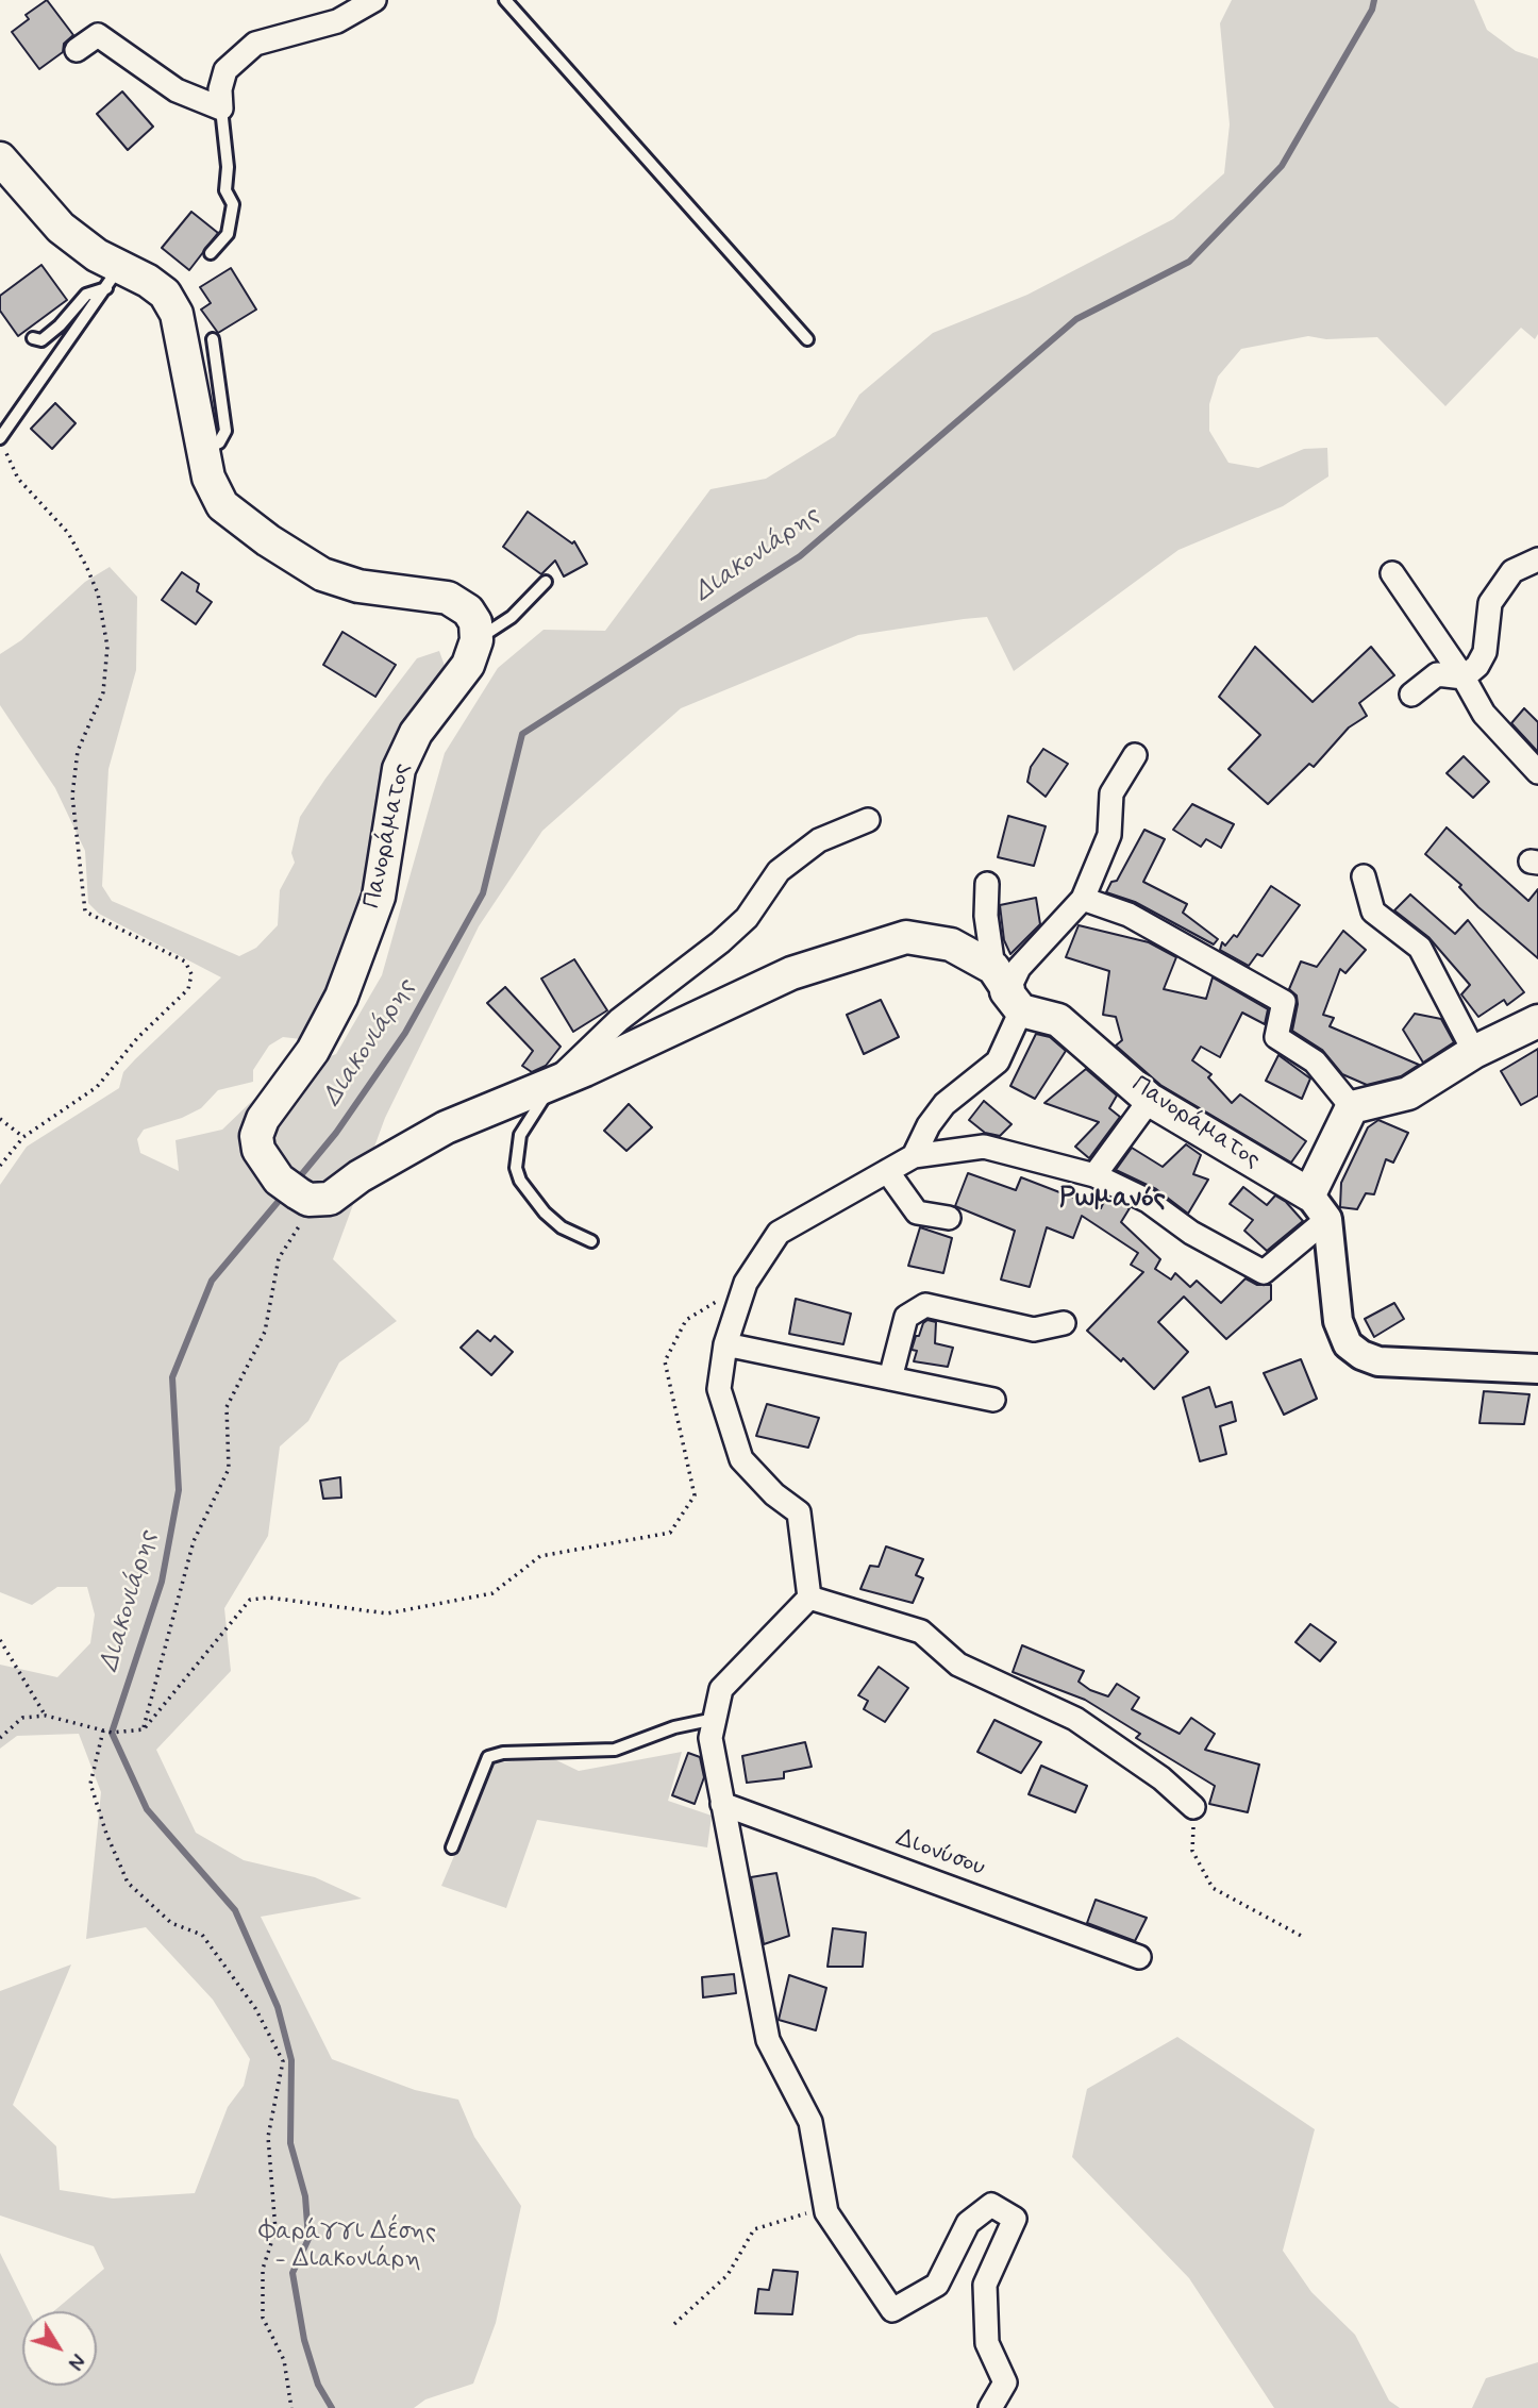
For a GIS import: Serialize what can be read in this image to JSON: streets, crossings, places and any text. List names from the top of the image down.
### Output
{
  "streets": {
    "main road": ["Πανοράματος"],
    "street": ["Διονύσου"]
  },
  "districts": ["Ρωμανός"],
  "water": ["Διακονιάρης"],
  "parks": ["Φαράγγι Δέσης - Διακονιάρη"],
  "north": "bottom right"
}
